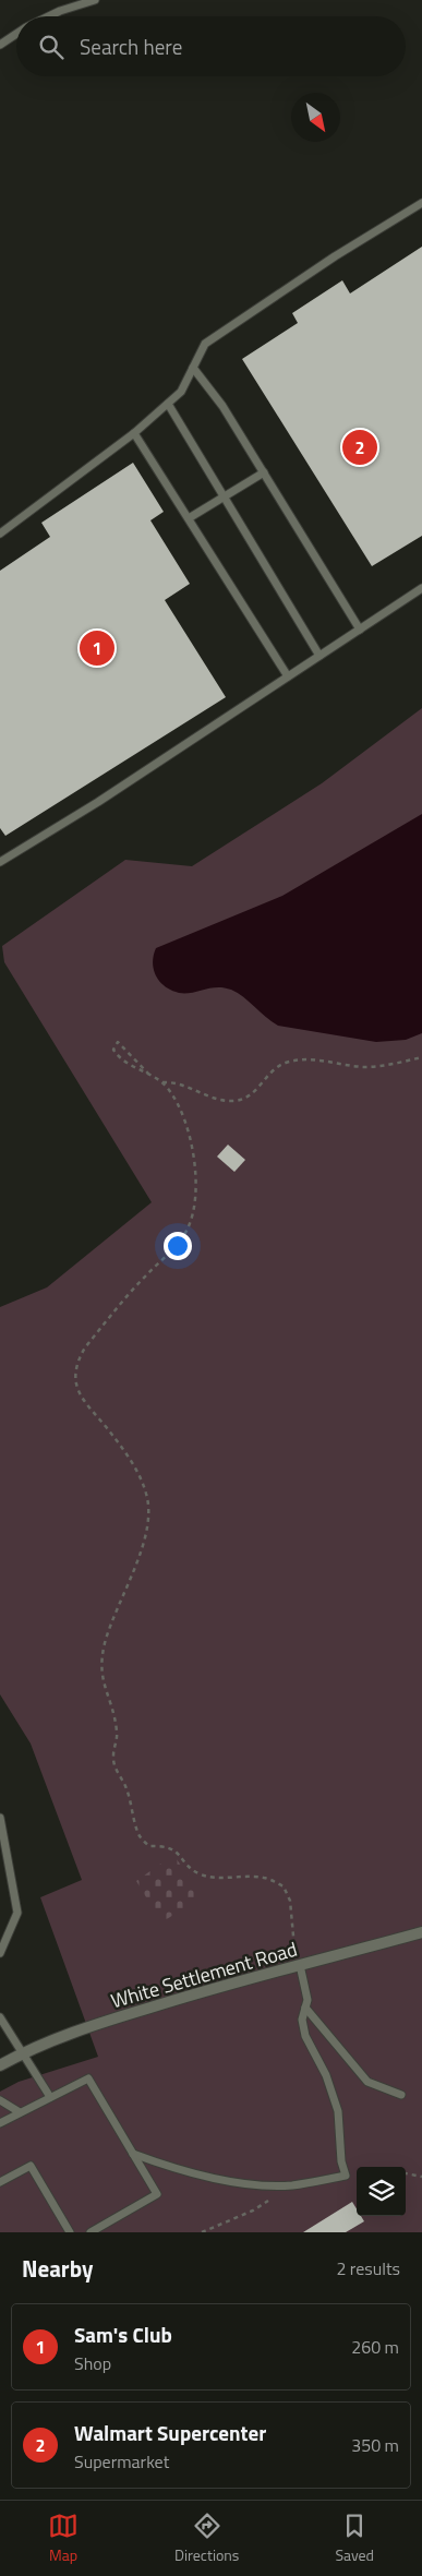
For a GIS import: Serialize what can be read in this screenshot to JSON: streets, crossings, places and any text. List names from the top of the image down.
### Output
{
  "streets": {
    "street": ["White Settlement Road"]
  },
  "north": "bottom right",
  "page": {
    "search": "Search here",
    "pins": ["2", "1"],
    "heading": ["Nearby", "2 results"],
    "list": [
      {
        "mark": "1",
        "name": "Sam's Club",
        "note": "Shop",
        "value": "260 m"
      },
      {
        "mark": "2",
        "name": "Walmart Supercenter",
        "note": "Supermarket",
        "value": "350 m"
      }
    ],
    "nav": ["Map", "Directions", "Saved"]
  }
}
